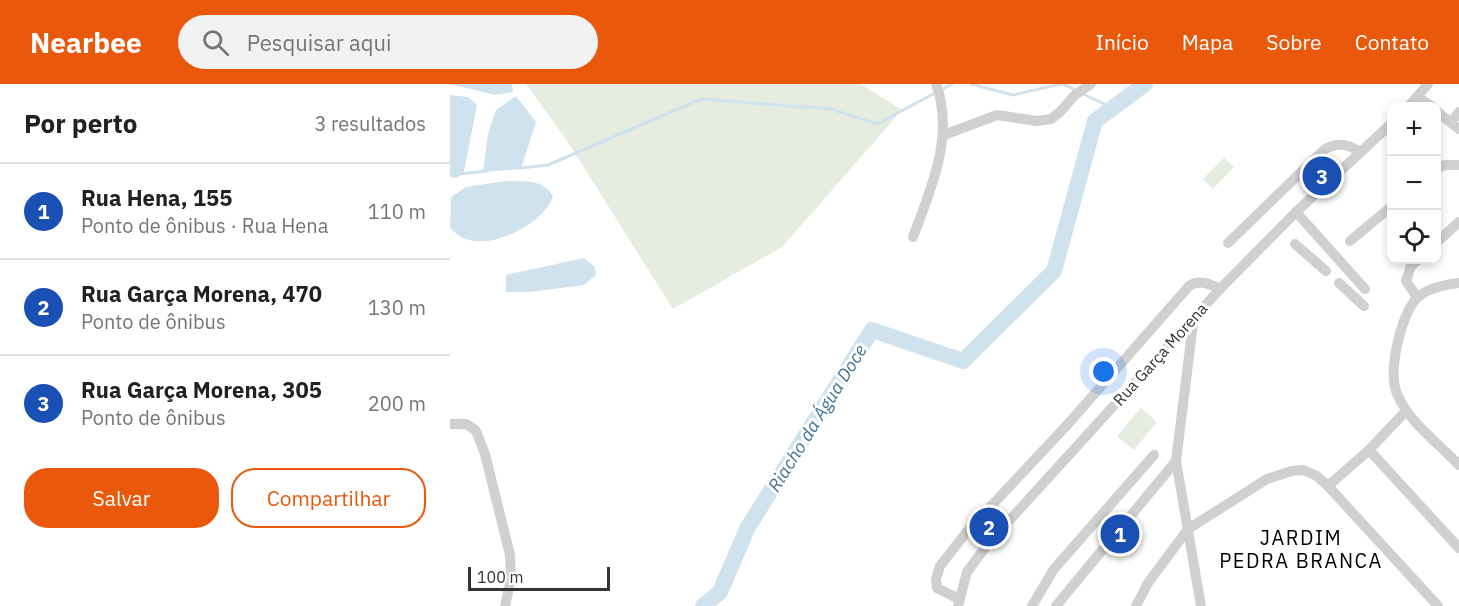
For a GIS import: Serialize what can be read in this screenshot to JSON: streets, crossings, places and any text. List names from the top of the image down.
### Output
{
  "streets": {
    "street": ["Rua Garça Morena"]
  },
  "districts": ["JARDIM PEDRA BRANCA"],
  "water": ["Riacho da Água Doce"],
  "scale_bar": "100 m",
  "page": {
    "header": "Nearbee",
    "search": "Pesquisar aqui",
    "nav": [
      "Início",
      "Mapa",
      "Sobre",
      "Contato"
    ],
    "heading": ["Por perto", "3 resultados"],
    "map_buttons": ["+", "−"],
    "pins": ["3", "2", "1"],
    "list": [
      {
        "mark": "1",
        "name": "Rua Hena, 155",
        "note": "Ponto de ônibus · Rua Hena",
        "value": "110 m"
      },
      {
        "mark": "2",
        "name": "Rua Garça Morena, 470",
        "note": "Ponto de ônibus",
        "value": "130 m"
      },
      {
        "mark": "3",
        "name": "Rua Garça Morena, 305",
        "note": "Ponto de ônibus",
        "value": "200 m"
      }
    ],
    "buttons": ["Salvar", "Compartilhar"],
    "scale": "100 m"
  }
}
